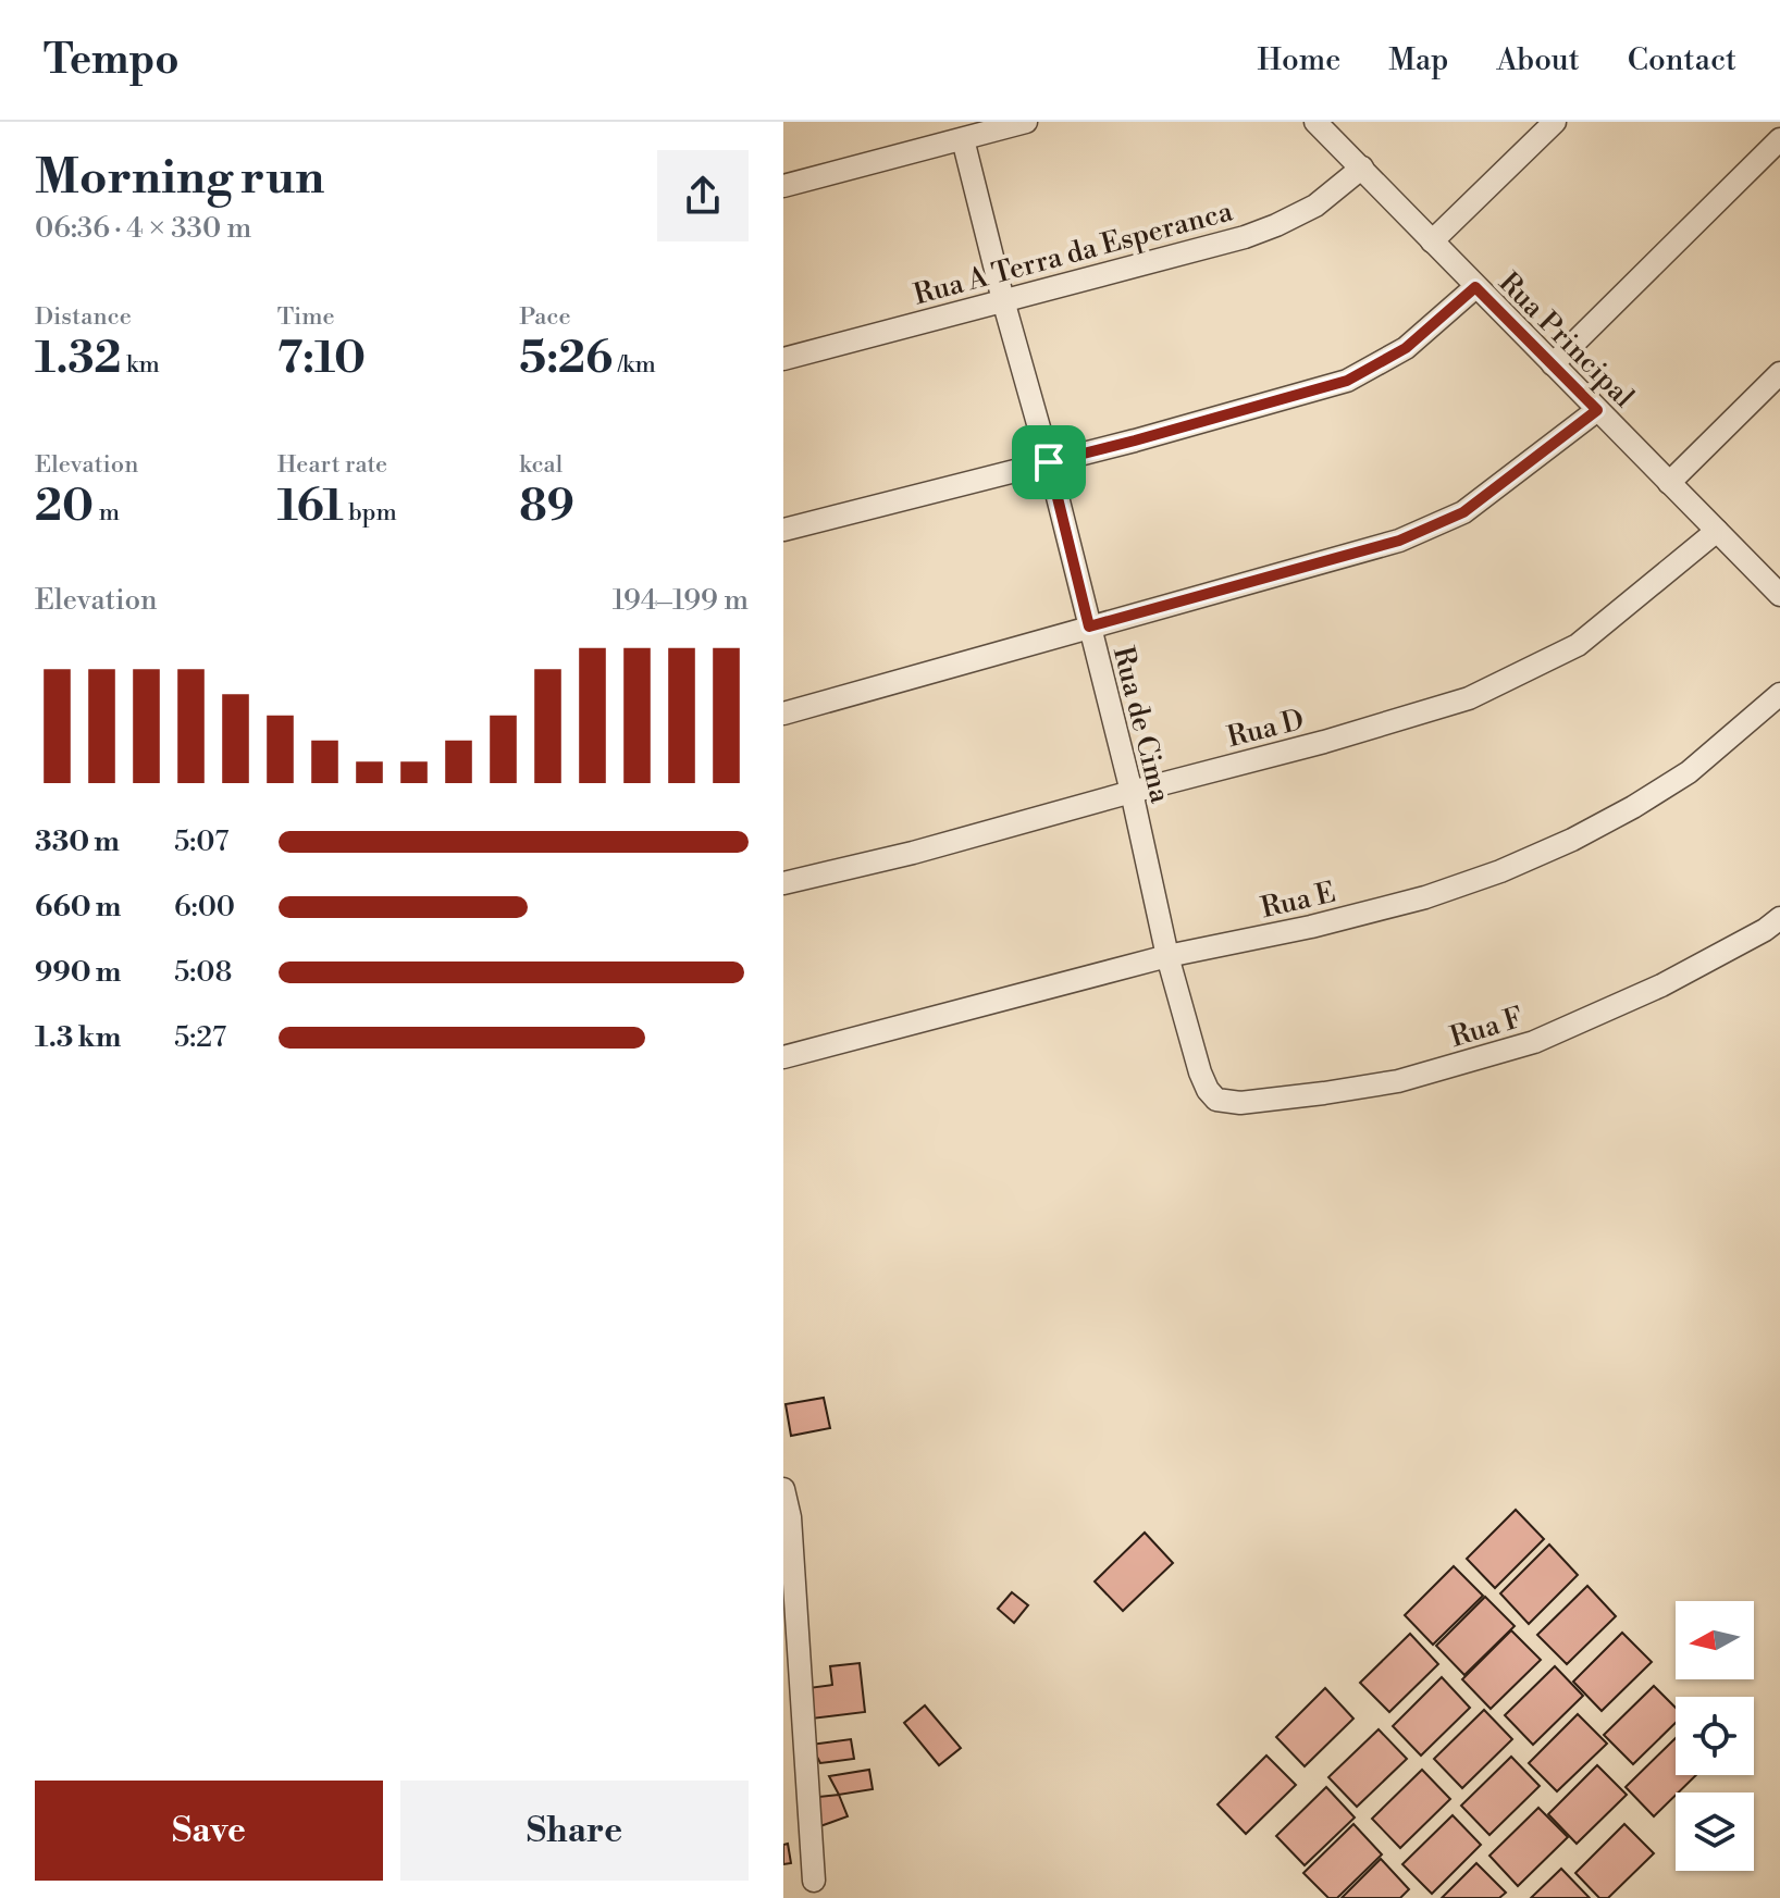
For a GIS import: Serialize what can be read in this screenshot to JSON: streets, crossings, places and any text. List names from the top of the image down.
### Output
{
  "streets": {
    "street": [
      "Rua A Terra da Esperanca",
      "Rua Principal",
      "Rua de Cima",
      "Rua D",
      "Rua E",
      "Rua F"
    ]
  },
  "crossings": [
    ["Rua A Terra da Esperanca", "Rua Principal"],
    ["Rua A Terra da Esperanca", "Rua de Cima"],
    ["Rua Principal", "Rua D"],
    ["Rua de Cima", "Rua D"],
    ["Rua de Cima", "Rua E"],
    ["Rua de Cima", "Rua F"]
  ],
  "north": "left",
  "page": {
    "header": "Tempo",
    "nav": [
      "Home",
      "Map",
      "About",
      "Contact"
    ],
    "heading": ["Morning run", "06:36 · 4 × 330 m"],
    "stats": [
      ["Distance", "1.32 km"],
      ["Time", "7:10"],
      ["Pace", "5:26 /km"],
      ["Elevation", "20 m"],
      ["Heart rate", "161 bpm"],
      ["kcal", "89"]
    ],
    "chart": ["Elevation", "194–199 m"],
    "list": [
      {
        "name": "330 m",
        "note": "5:07"
      },
      {
        "name": "660 m",
        "note": "6:00"
      },
      {
        "name": "990 m",
        "note": "5:08"
      },
      {
        "name": "1.3 km",
        "note": "5:27"
      }
    ],
    "buttons": ["Save", "Share"]
  }
}
